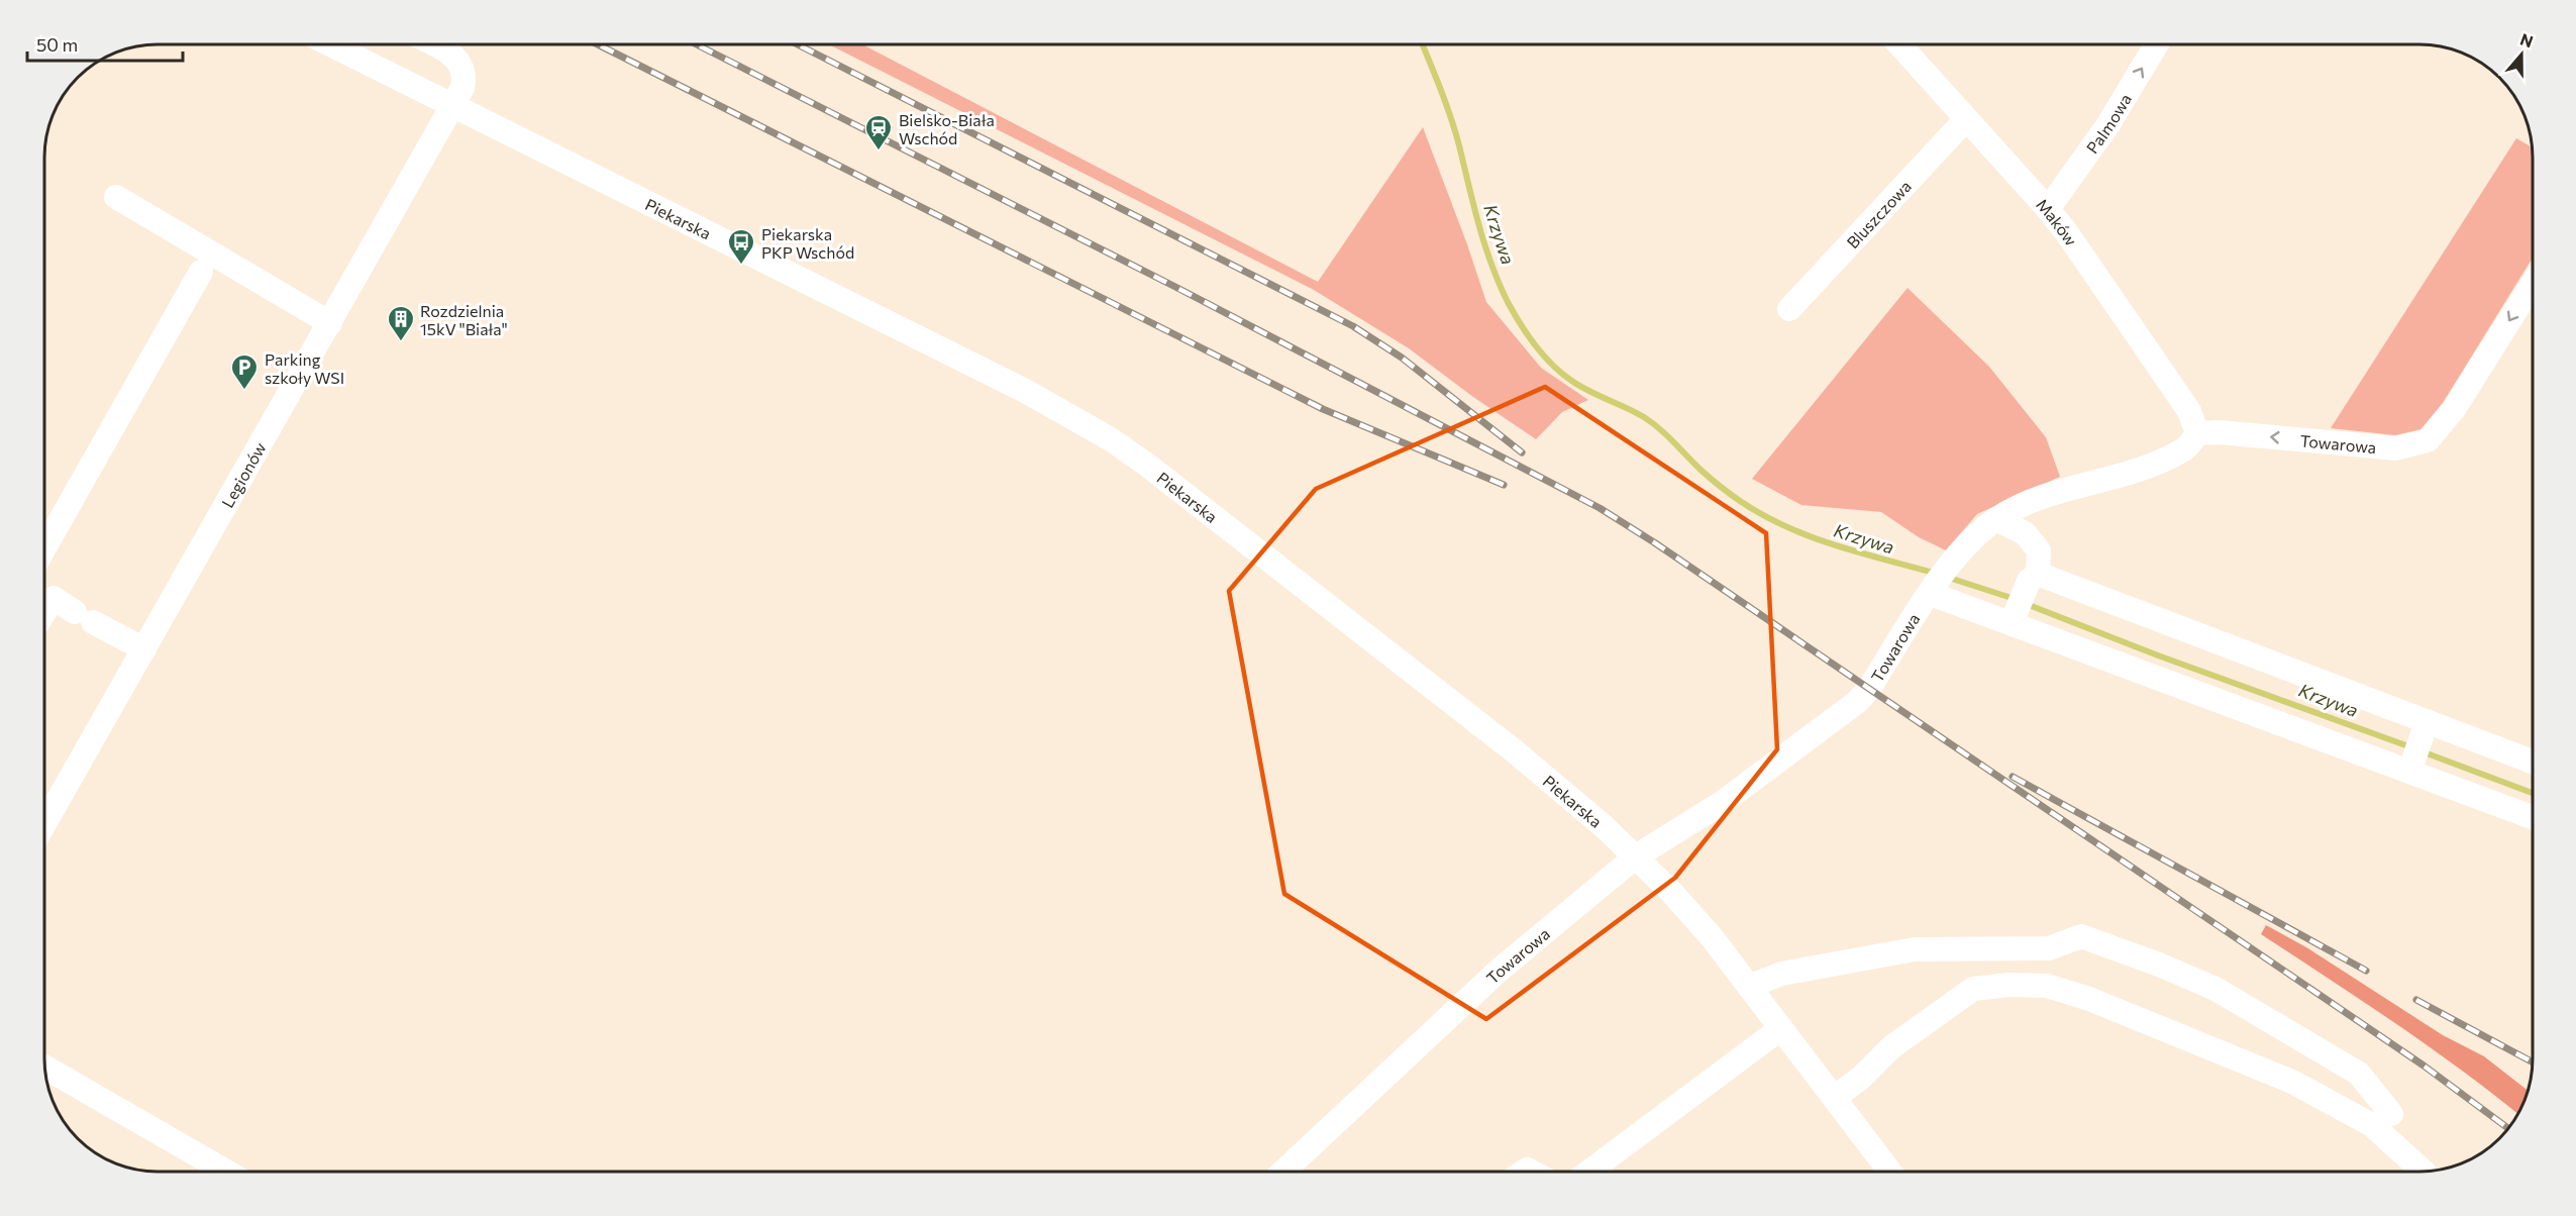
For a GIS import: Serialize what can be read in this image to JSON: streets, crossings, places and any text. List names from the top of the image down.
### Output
{
  "streets": {
    "street": [
      "Palmowa",
      "Bluszczowa",
      "Piekarska",
      "Maków",
      "Towarowa",
      "Legionów"
    ]
  },
  "crossings": [
    ["Palmowa", "Maków"],
    ["Bluszczowa", "Maków"],
    ["Piekarska", "Towarowa"],
    ["Piekarska", "Legionów"],
    ["Maków", "Towarowa"]
  ],
  "one_way": ["Palmowa"],
  "water": ["Krzywa"],
  "places": {
    "station": ["Bielsko-Biała Wschód"],
    "bus stop": ["Piekarska PKP Wschód"],
    "building": ["Rozdzielnia 15kV \"Biała\""],
    "parking": ["Parking szkoły WSI"]
  },
  "scale_bar": "50 m",
  "north": "top"
}
